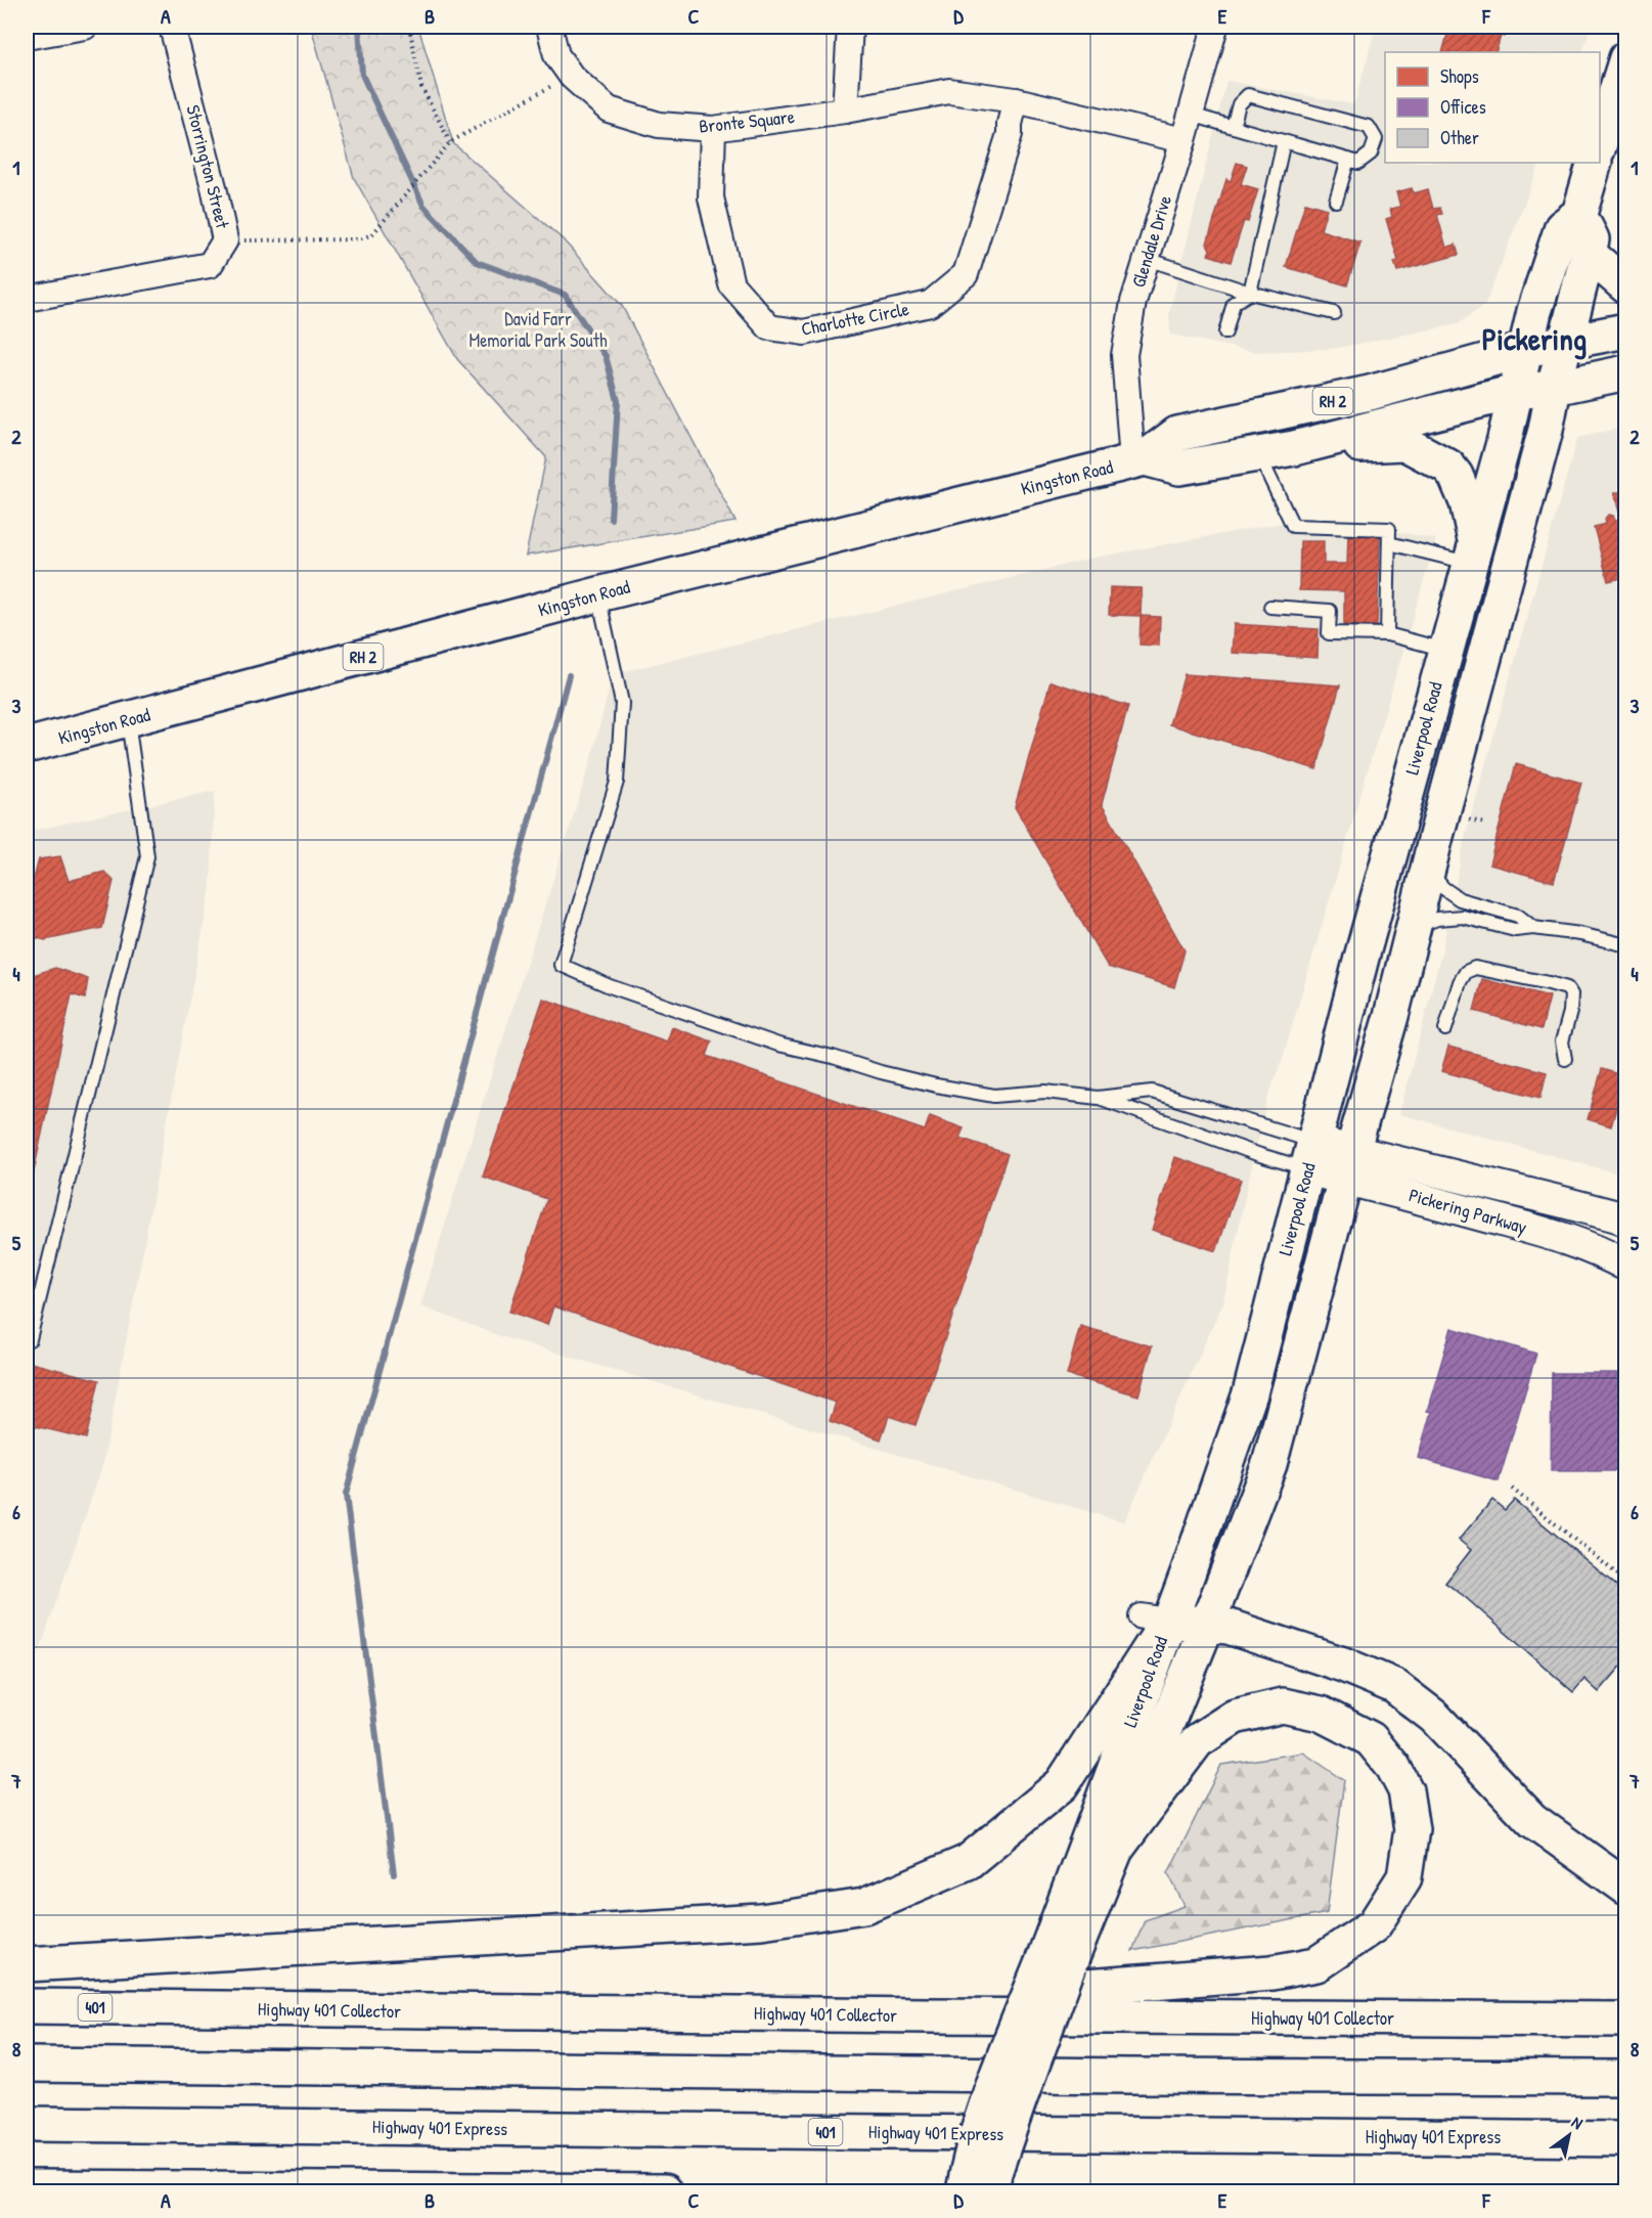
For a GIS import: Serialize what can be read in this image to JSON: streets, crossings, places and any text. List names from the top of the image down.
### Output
{
  "streets": {
    "main road": [
      "RH 2",
      "Kingston Road",
      "Liverpool Road",
      "401",
      "Highway 401 Collector",
      "Highway 401 Express"
    ],
    "street": [
      "Bronte Square",
      "Storrington Street",
      "Glendale Drive",
      "Charlotte Circle",
      "Pickering Parkway"
    ]
  },
  "crossings": [
    ["Bronte Square", "Glendale Drive"],
    ["Bronte Square", "Charlotte Circle"],
    ["Glendale Drive", "Kingston Road"],
    ["Kingston Road", "Liverpool Road"],
    ["Liverpool Road", "Pickering Parkway"]
  ],
  "districts": ["Pickering"],
  "parks": ["David Farr Memorial Park South"],
  "legend": ["Shops", "Offices", "Other"],
  "north": "top right",
  "grid": {
    "columns": [
      "A",
      "B",
      "C",
      "D",
      "E",
      "F"
    ],
    "rows": [
      "1",
      "2",
      "3",
      "4",
      "5",
      "6",
      "7",
      "8"
    ]
  }
}
